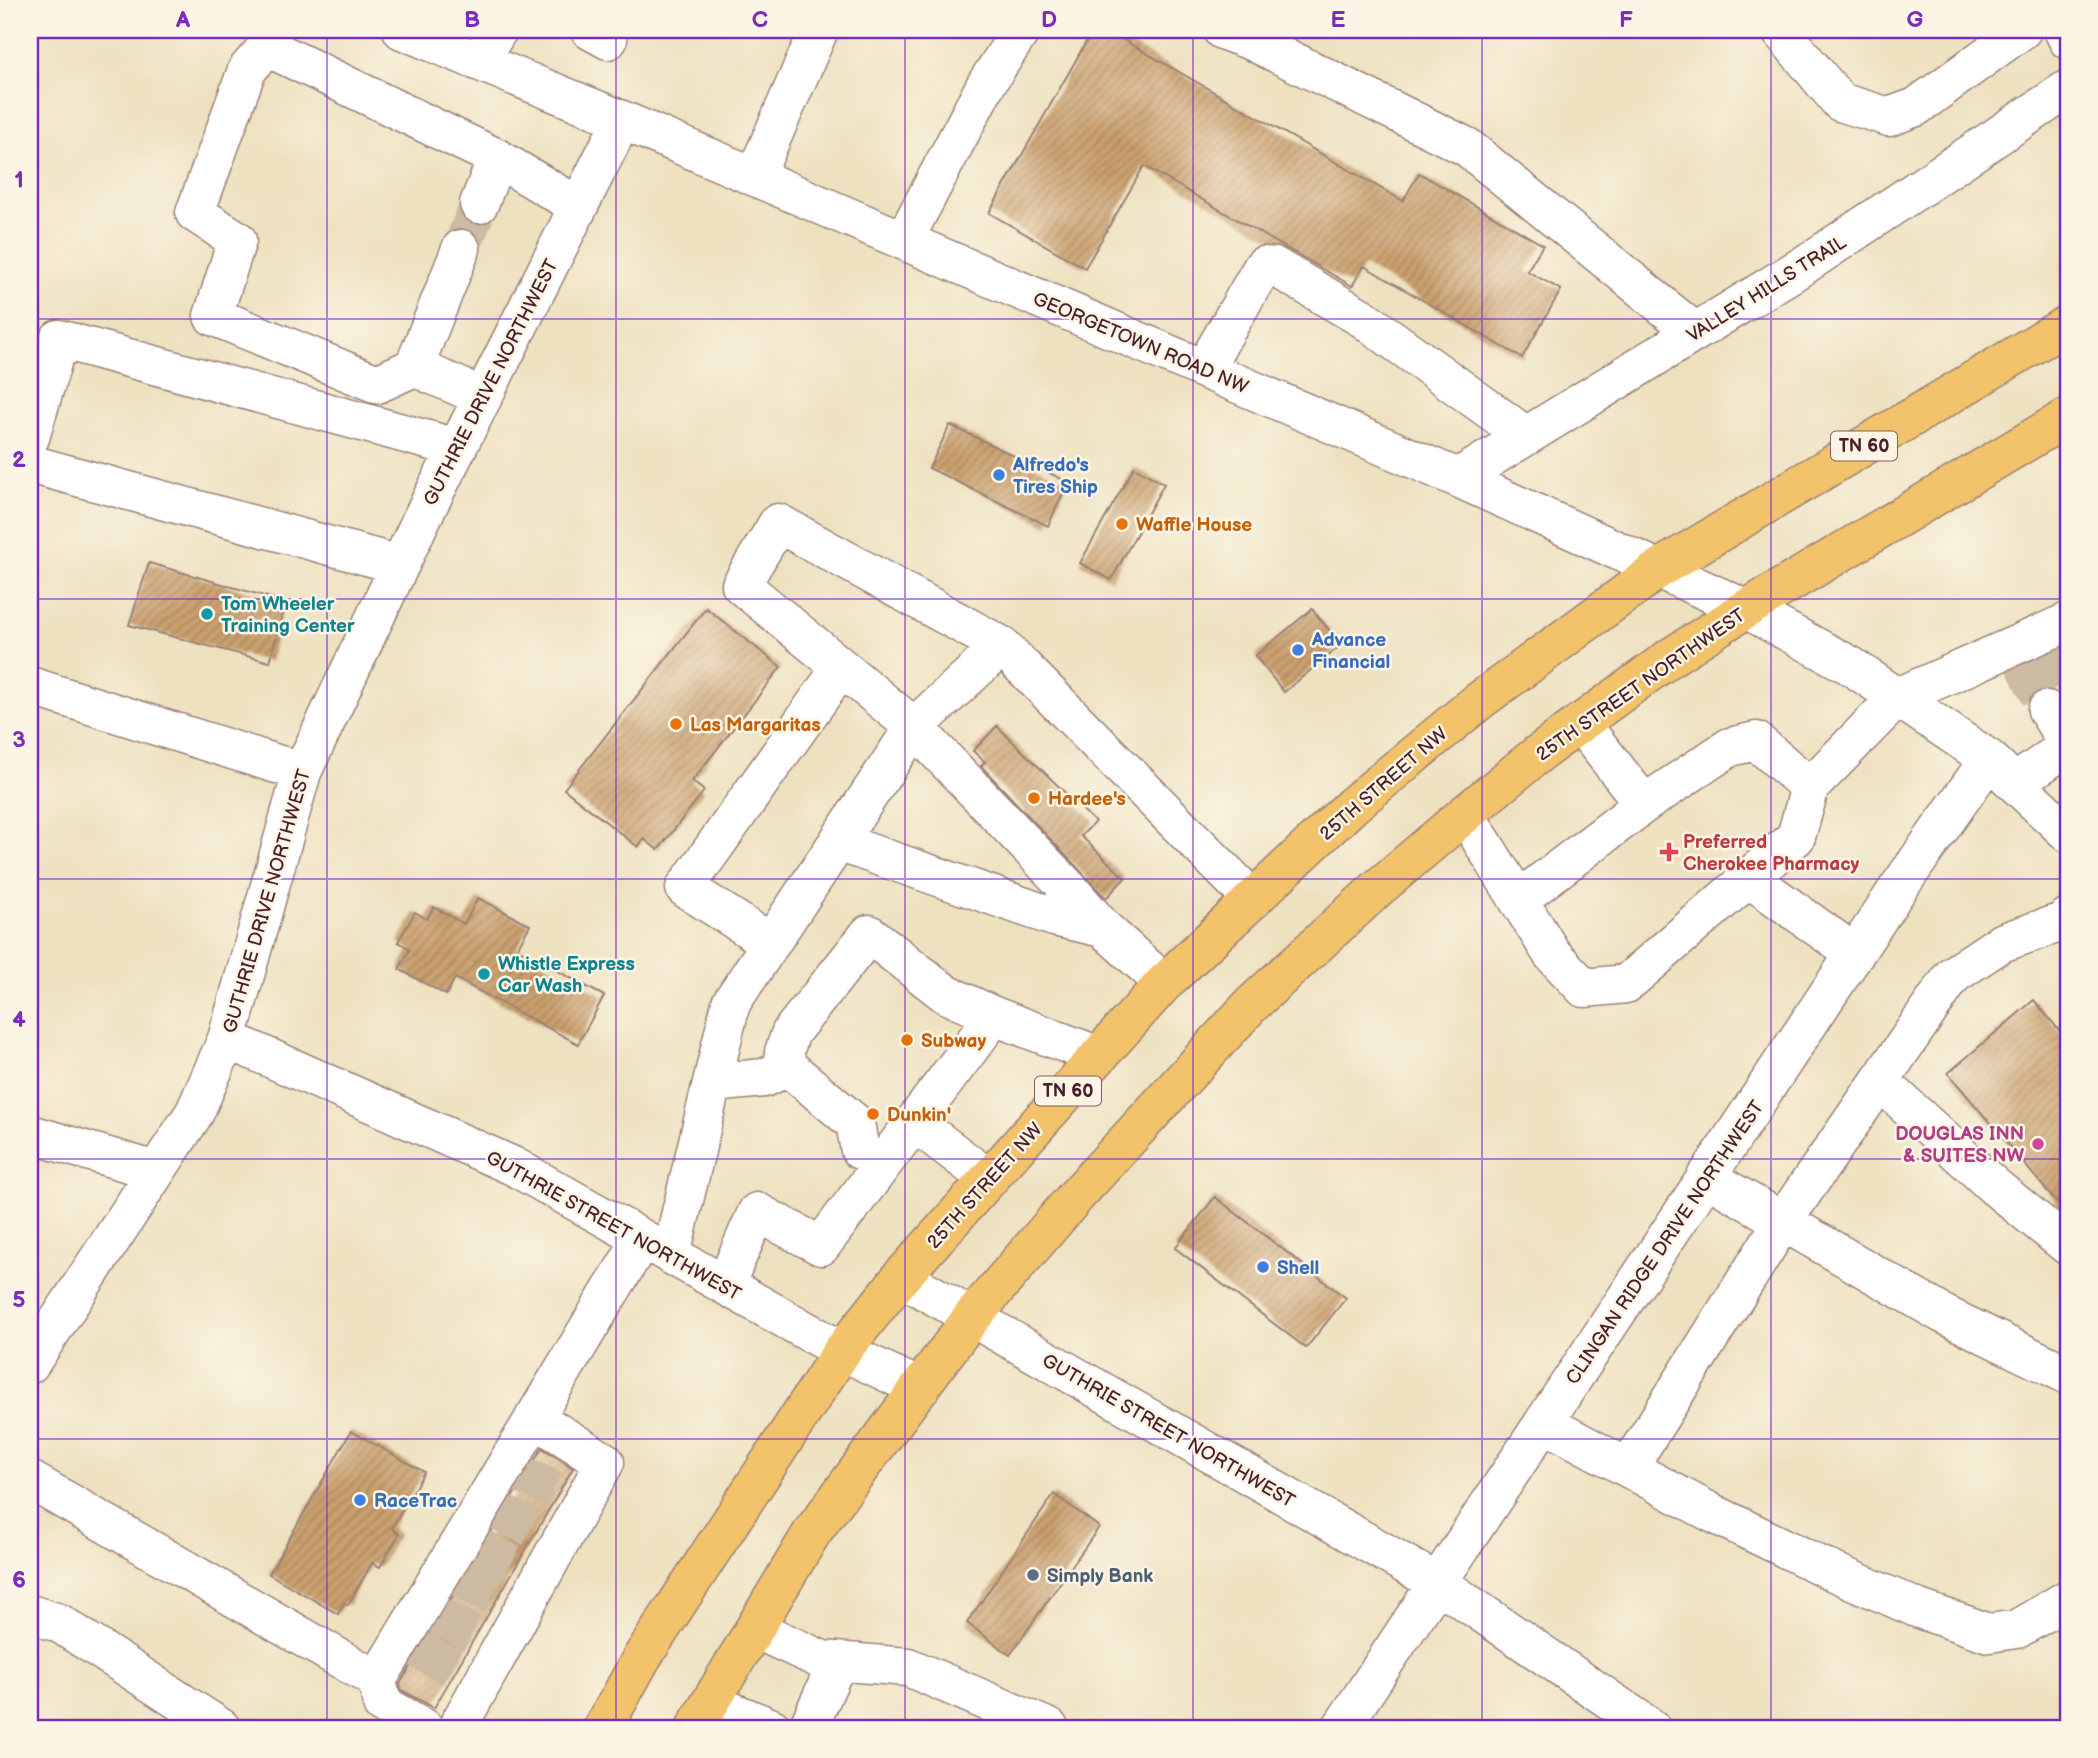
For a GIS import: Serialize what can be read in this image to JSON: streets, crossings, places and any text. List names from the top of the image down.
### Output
{
  "streets": {
    "highway": ["TN 60", "25TH STREET NORTHWEST", "25TH STREET NW"],
    "street": [
      "VALLEY HILLS TRAIL",
      "GEORGETOWN ROAD NW",
      "GUTHRIE DRIVE NORTHWEST",
      "GUTHRIE STREET NORTHWEST",
      "CLINGAN RIDGE DRIVE NORTHWEST"
    ]
  },
  "crossings": [
    ["VALLEY HILLS TRAIL", "GEORGETOWN ROAD NW"],
    ["GEORGETOWN ROAD NW", "GUTHRIE DRIVE NORTHWEST"],
    ["GEORGETOWN ROAD NW", "TN 60"],
    ["GEORGETOWN ROAD NW", "25TH STREET NORTHWEST"],
    ["GEORGETOWN ROAD NW", "25TH STREET NW"],
    ["GEORGETOWN ROAD NW", "CLINGAN RIDGE DRIVE NORTHWEST"],
    ["GUTHRIE DRIVE NORTHWEST", "GUTHRIE STREET NORTHWEST"],
    ["TN 60", "25TH STREET NW"],
    ["25TH STREET NORTHWEST", "GUTHRIE STREET NORTHWEST"],
    ["25TH STREET NW", "GUTHRIE STREET NORTHWEST"],
    ["GUTHRIE STREET NORTHWEST", "CLINGAN RIDGE DRIVE NORTHWEST"]
  ],
  "places": {
    "other": [
      "Alfredo's Tires Ship",
      "Waffle House",
      "Tom Wheeler Training Center",
      "Advance Financial",
      "Las Margaritas",
      "Hardee's",
      "Whistle Express Car Wash",
      "Subway",
      "Dunkin'",
      "DOUGLAS INN & SUITES NW",
      "Shell",
      "RaceTrac",
      "Simply Bank"
    ],
    "health": ["Preferred Cherokee Pharmacy"]
  },
  "grid": {
    "columns": [
      "A",
      "B",
      "C",
      "D",
      "E",
      "F",
      "G"
    ],
    "rows": [
      "1",
      "2",
      "3",
      "4",
      "5",
      "6"
    ]
  }
}
